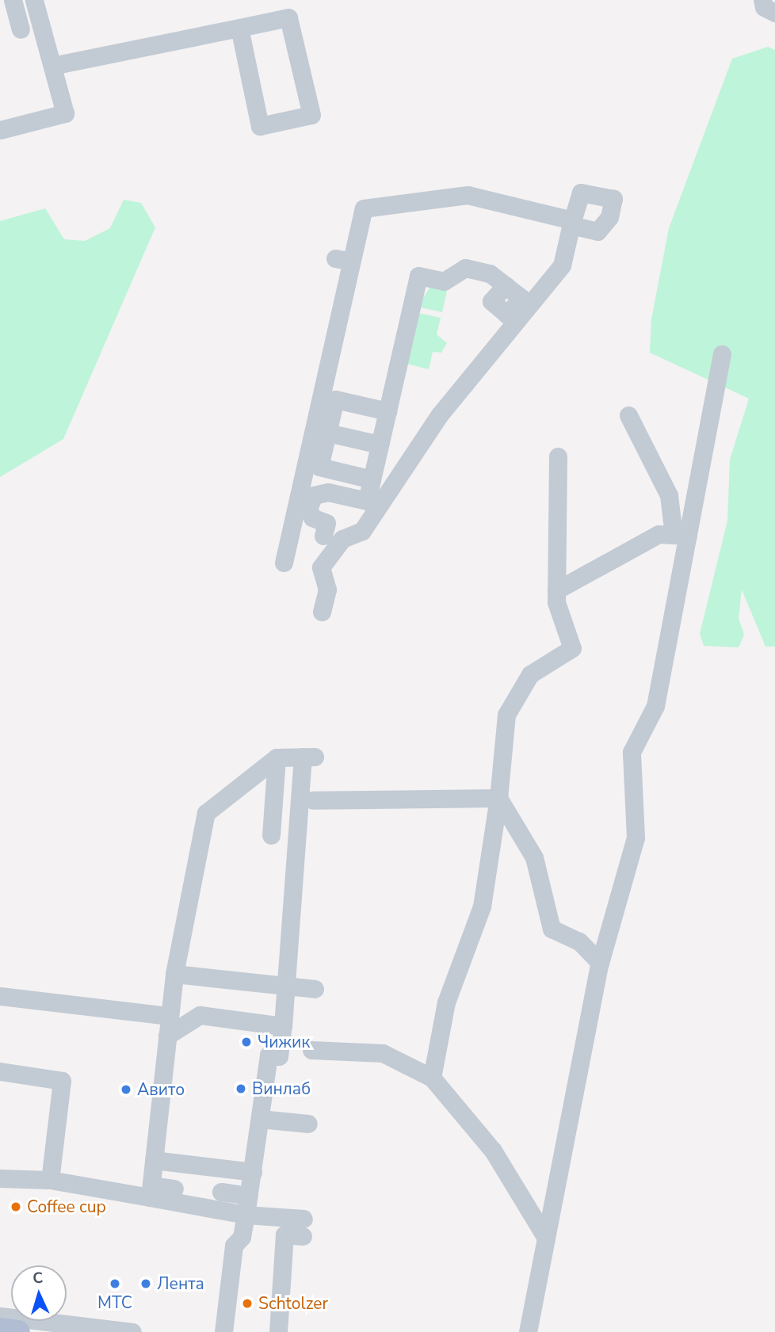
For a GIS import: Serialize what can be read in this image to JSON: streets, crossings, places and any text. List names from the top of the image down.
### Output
{
  "places": [
    "Чижик",
    "Винлаб",
    "Авито",
    "Coffee cup",
    "МТС",
    "Лента",
    "Schtolzer"
  ],
  "north": "top"
}
